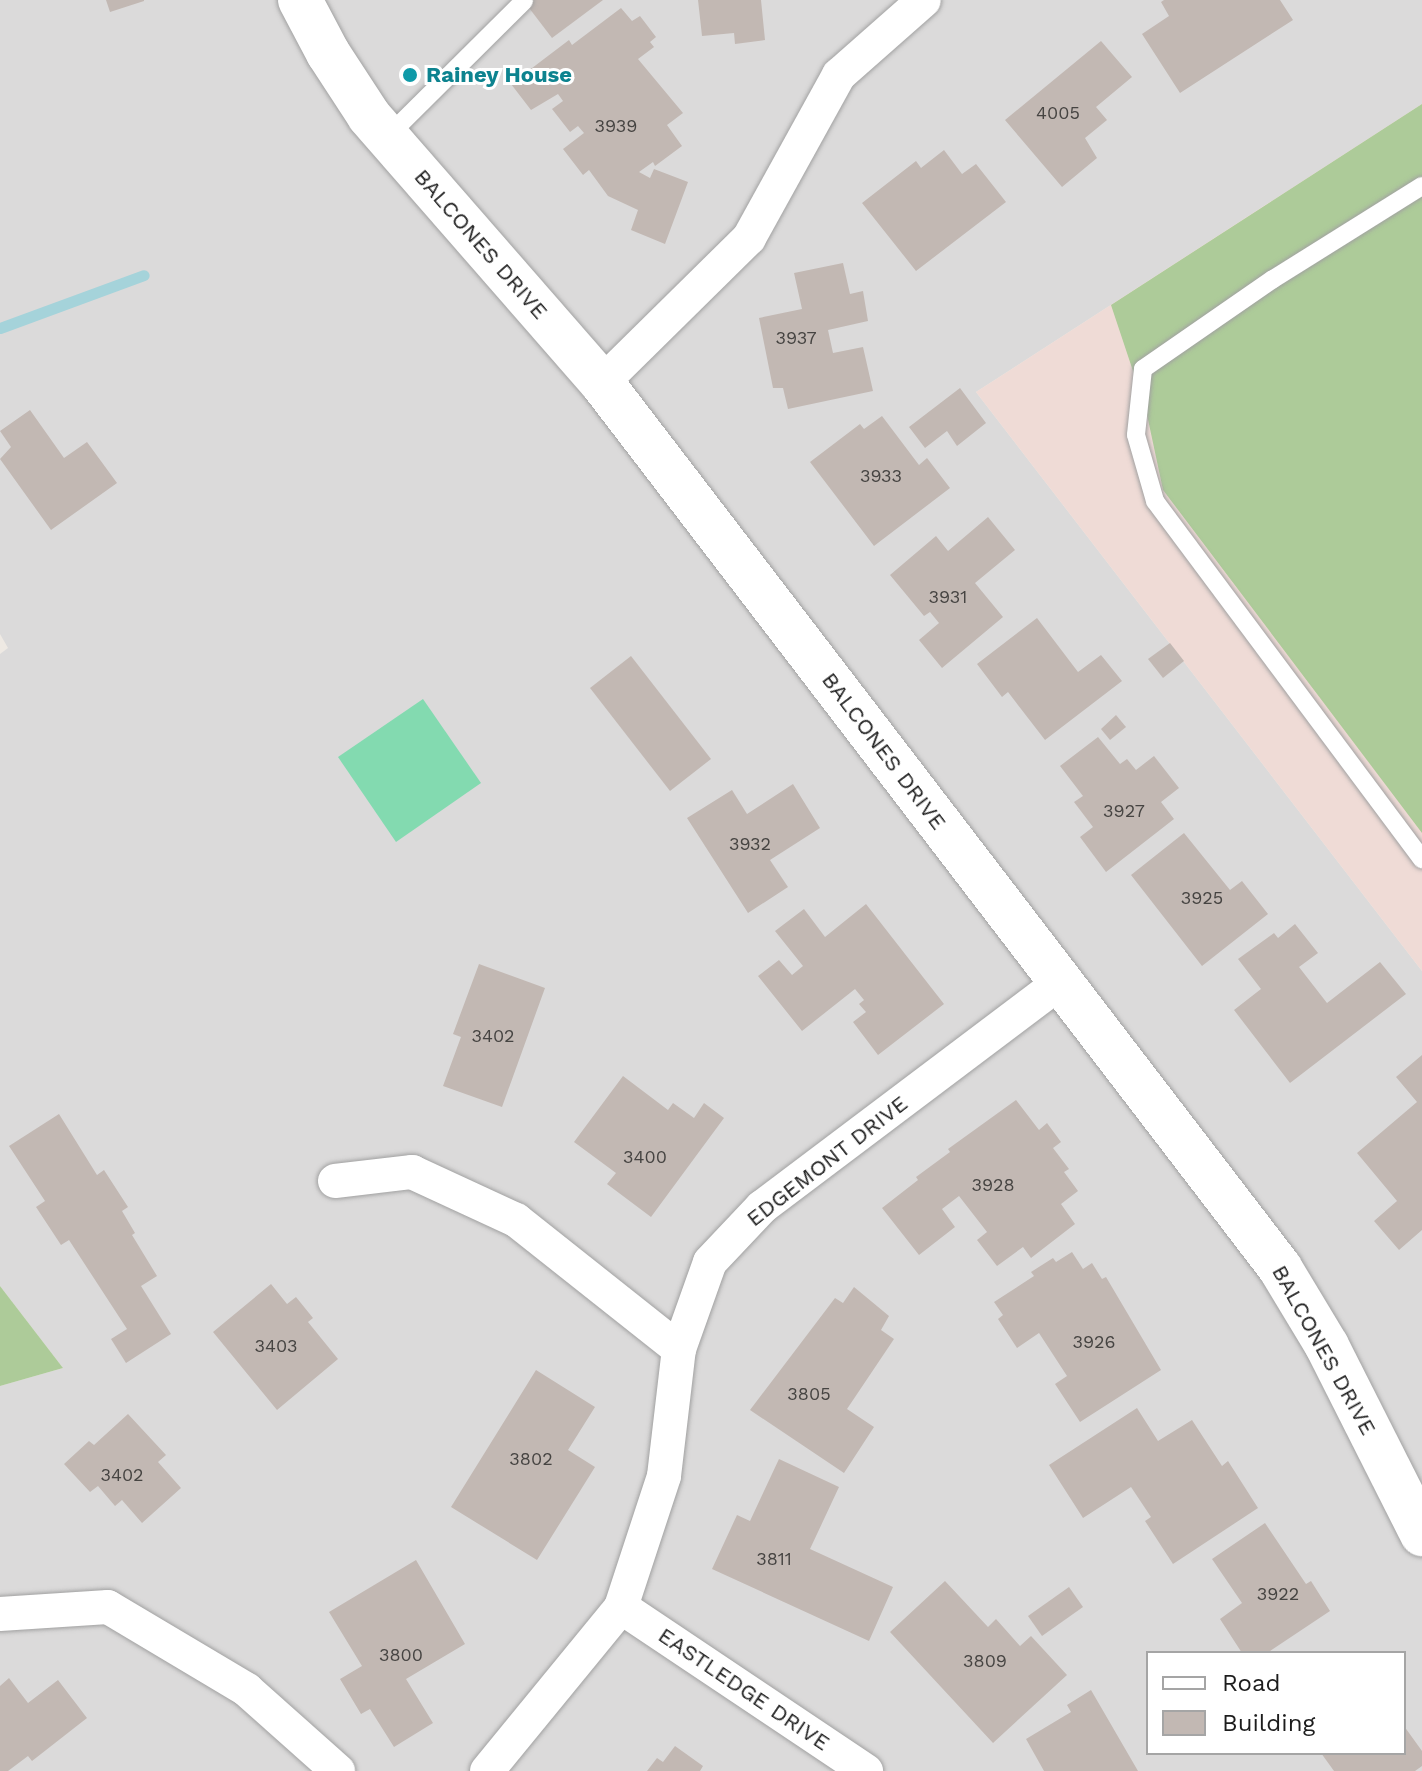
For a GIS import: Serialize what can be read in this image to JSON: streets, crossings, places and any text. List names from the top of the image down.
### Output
{
  "streets": {
    "street": ["BALCONES DRIVE", "EDGEMONT DRIVE", "EASTLEDGE DRIVE"]
  },
  "crossings": [
    ["BALCONES DRIVE", "EDGEMONT DRIVE"],
    ["EDGEMONT DRIVE", "EASTLEDGE DRIVE"]
  ],
  "places": ["Rainey House"],
  "house_numbers": [
    "4005",
    "3939",
    "3937",
    "3933",
    "3931",
    "3927",
    "3932",
    "3925",
    "3402",
    "3400",
    "3928",
    "3926",
    "3403",
    "3805",
    "3802",
    "3402",
    "3811",
    "3922",
    "3800",
    "3809"
  ],
  "legend": ["Road", "Building"]
}
